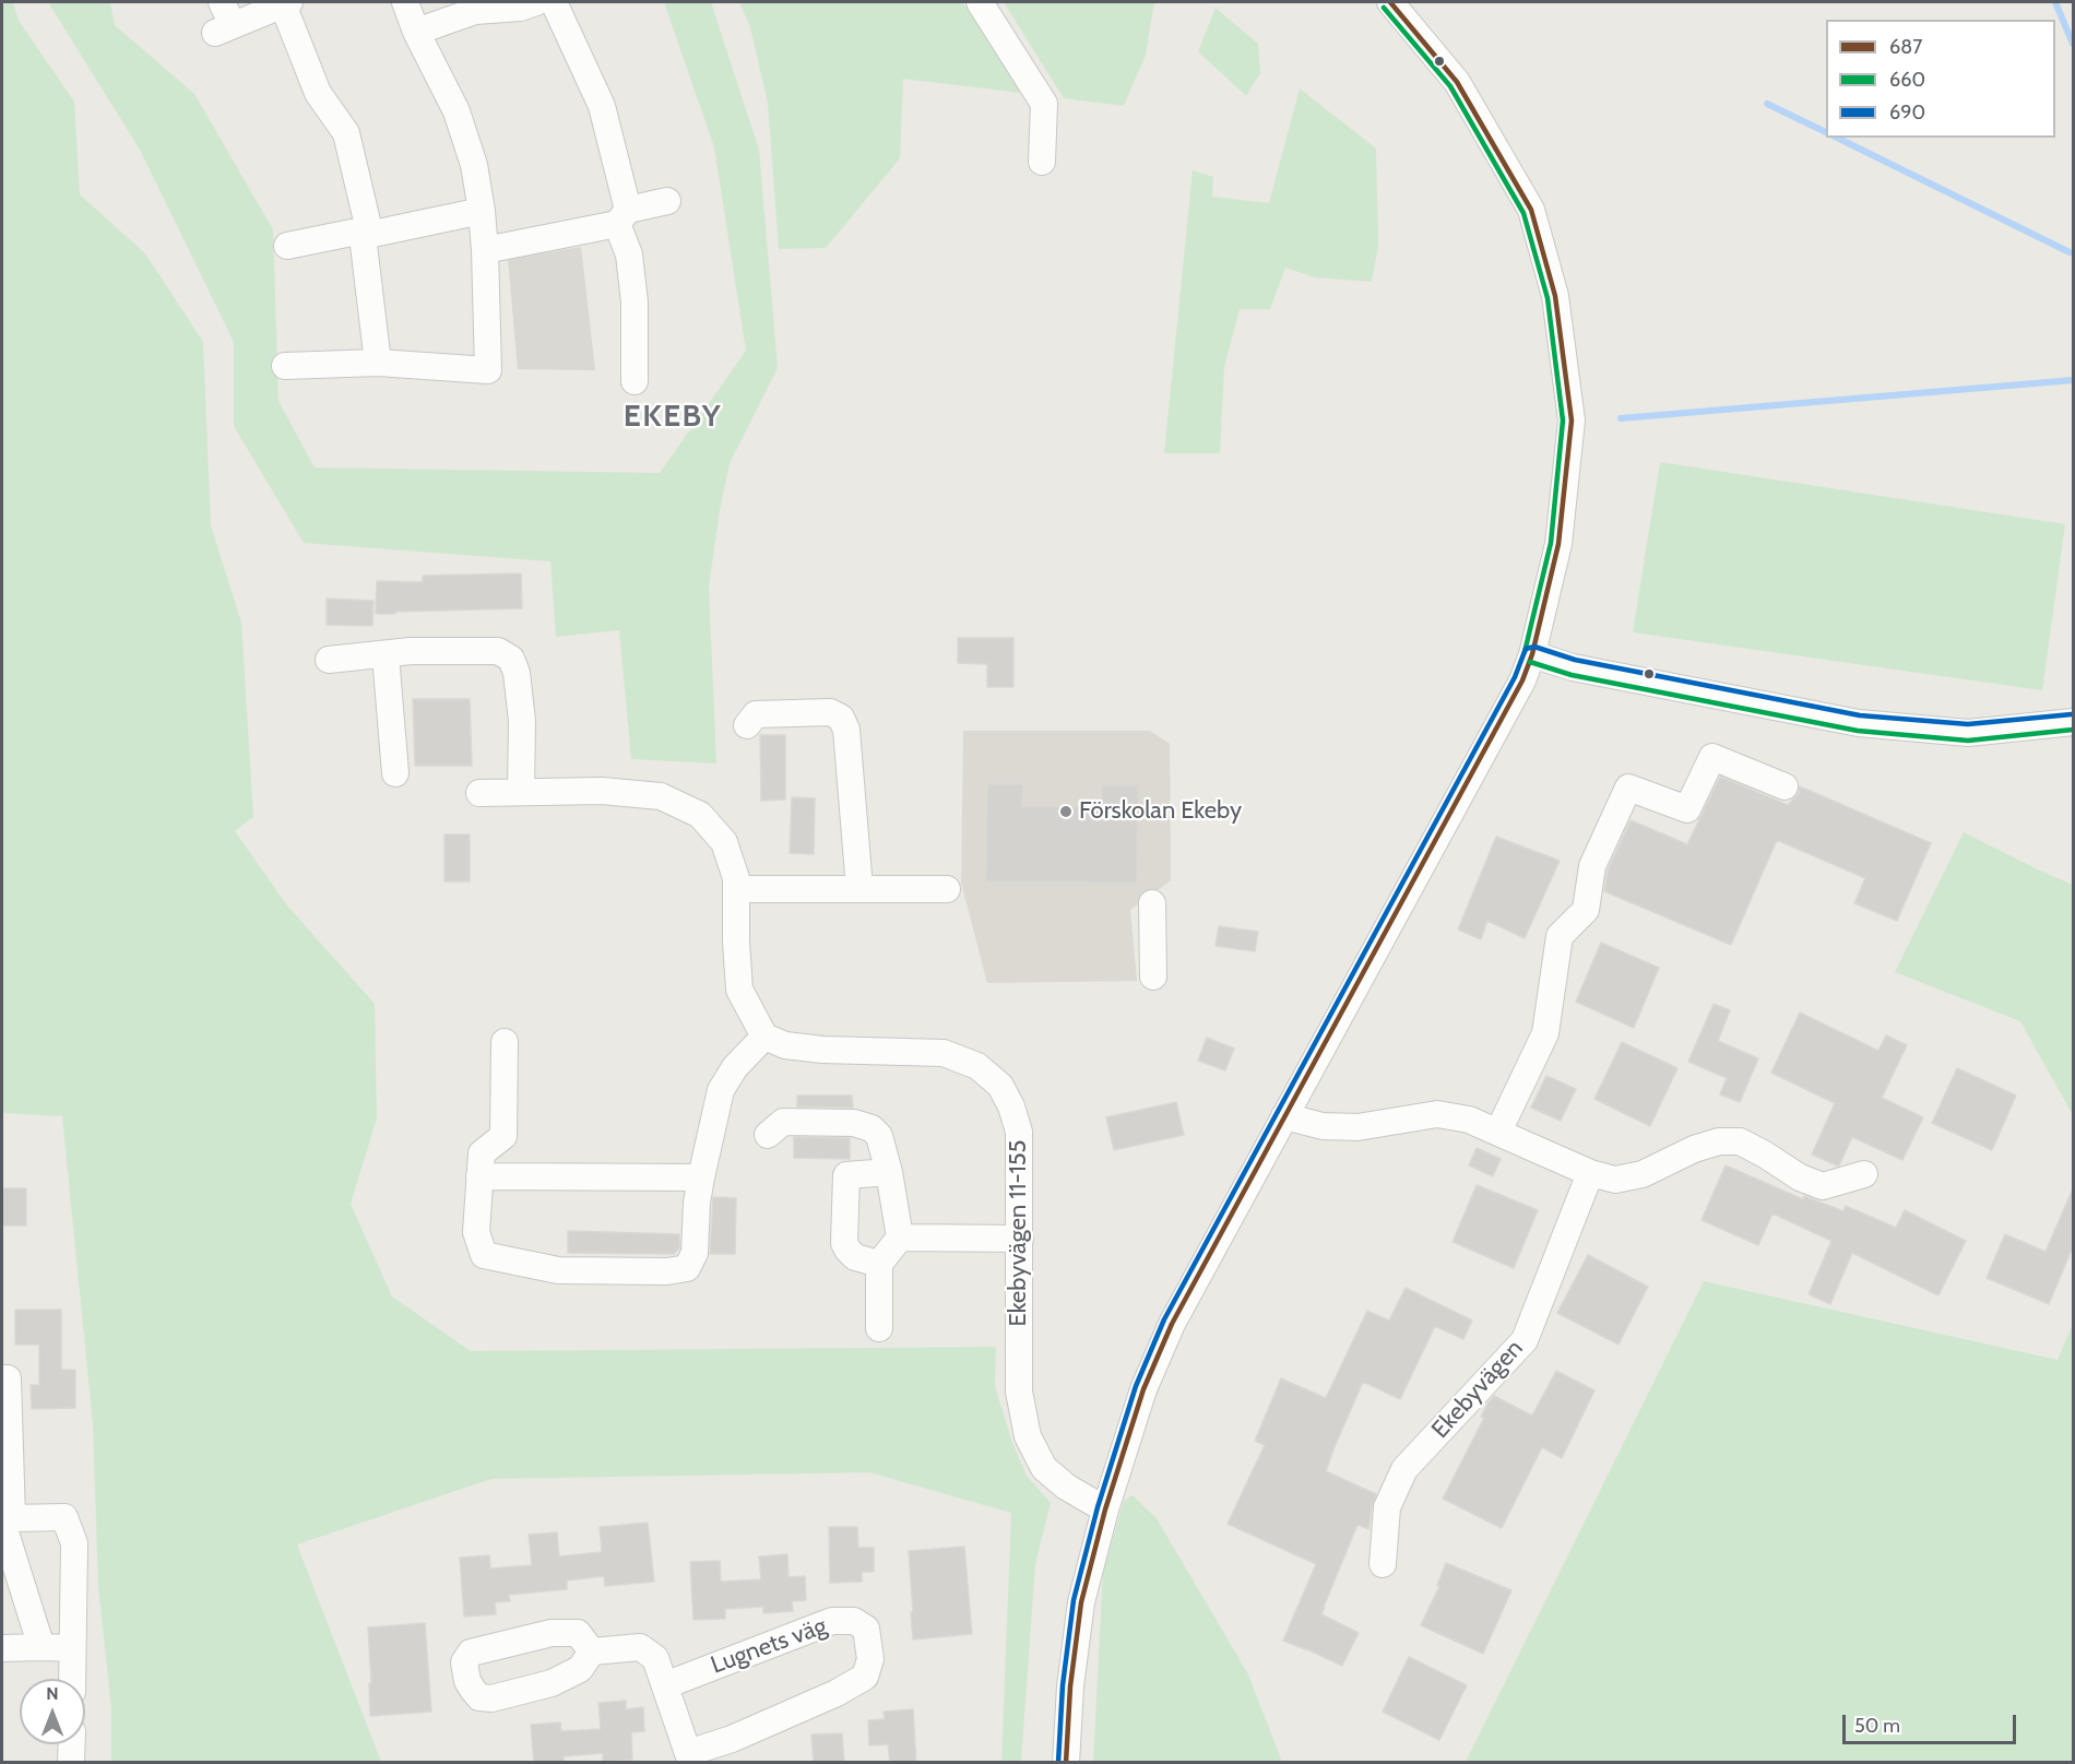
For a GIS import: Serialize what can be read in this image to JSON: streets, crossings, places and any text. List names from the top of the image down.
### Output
{
  "streets": {
    "street": ["Ekebyvägen 11-155", "Ekebyvägen", "Lugnets väg"]
  },
  "districts": ["EKEBY"],
  "places": ["Förskolan Ekeby"],
  "lines": ["transit line 687", "transit line 660", "transit line 690"],
  "legend": ["687", "660", "690"],
  "scale_bar": "50 m",
  "north": "top"
}
